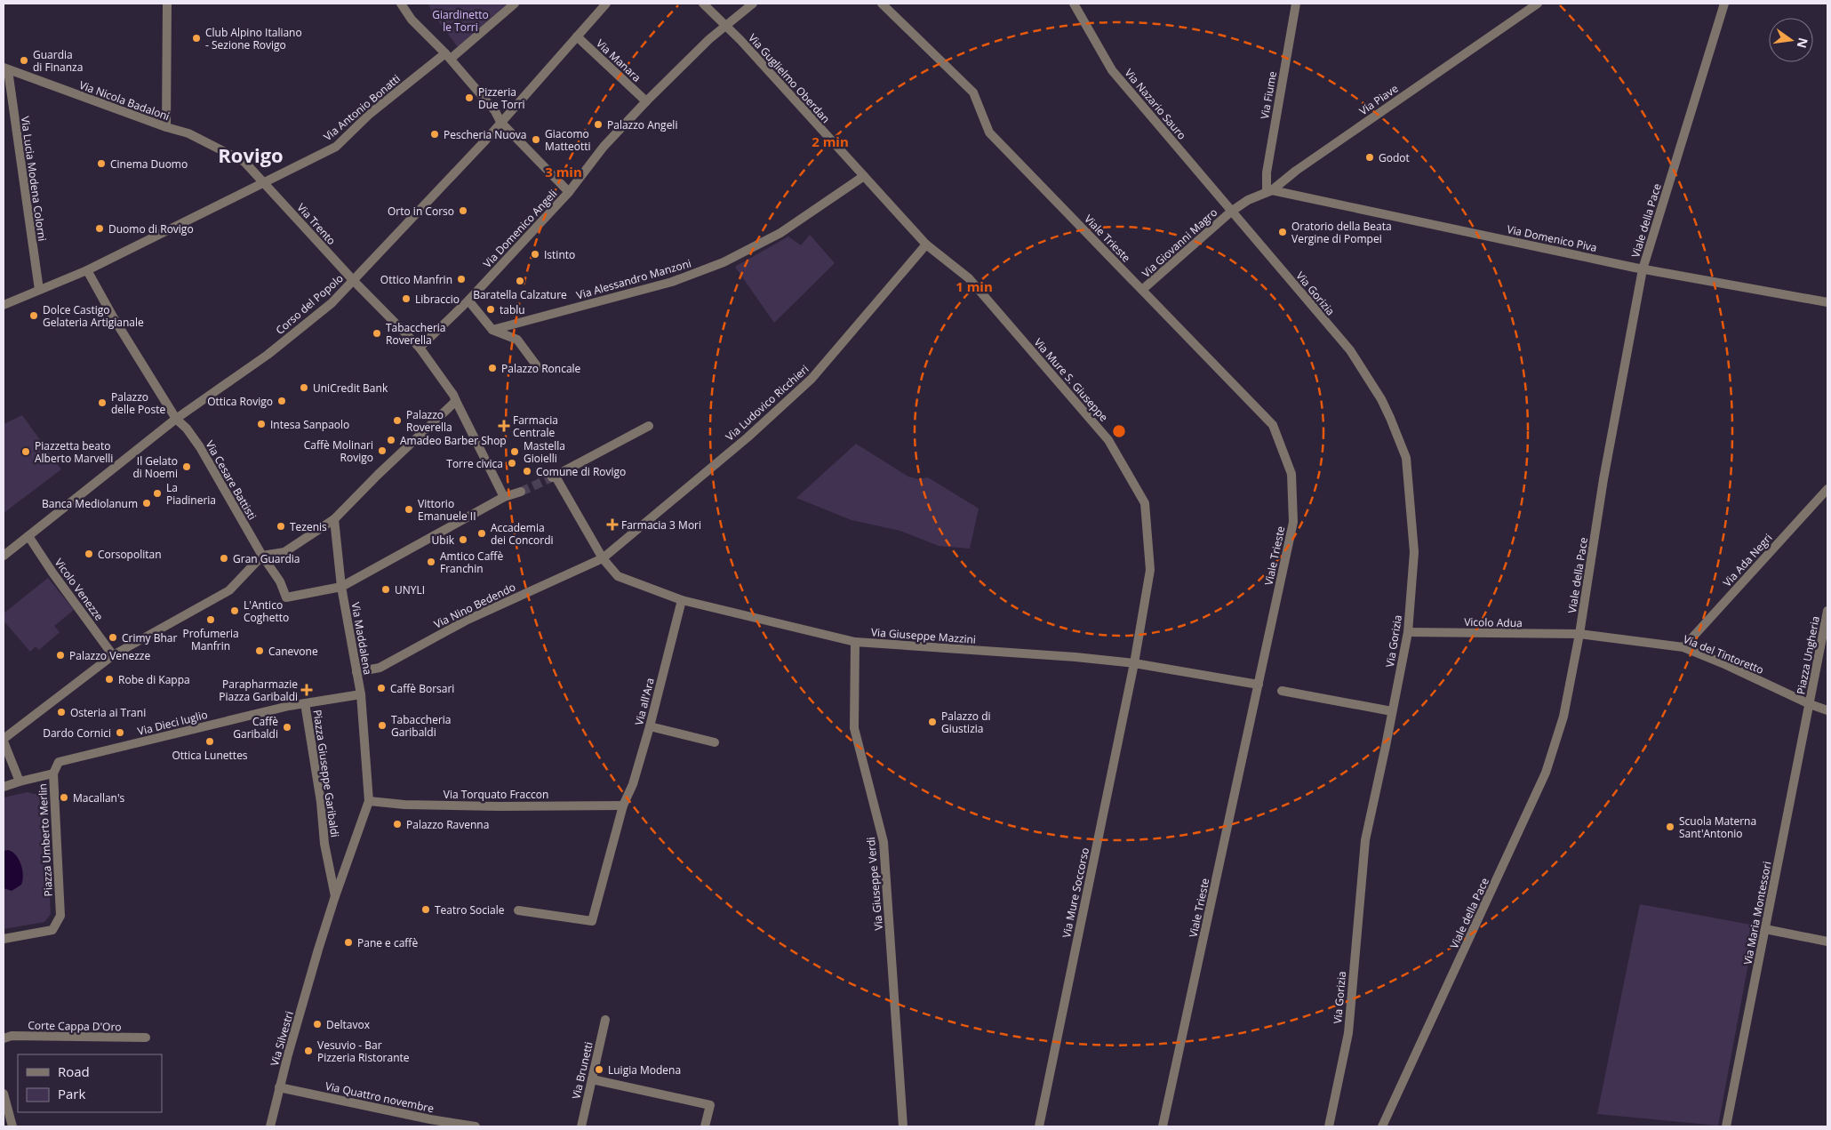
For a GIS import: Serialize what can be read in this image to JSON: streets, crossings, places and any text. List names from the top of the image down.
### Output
{
  "streets": {
    "street": [
      "Via Manara",
      "Via Guglielmo Oberdan",
      "Via Fiume",
      "Via Piave",
      "Via Nicola Badaloni",
      "Via Nazario Sauro",
      "Via Antonio Bonatti",
      "Via Lucia Modena Colorni",
      "Viale della Pace",
      "Via Trento",
      "Via Domenico Angeli",
      "Viale Trieste",
      "Via Domenico Piva",
      "Via Giovanni Magro",
      "Via Alessandro Manzoni",
      "Via Gorizia",
      "Corso del Popolo",
      "Via Mure S. Giuseppe",
      "Via Ludovico Ricchieri",
      "Via Cesare Battisti",
      "Via Ada Negri",
      "Vicolo Venezze",
      "Via Nino Bedendo",
      "Vicolo Adua",
      "Via Giuseppe Mazzini",
      "Via Maddalena",
      "Via del Tintoretto",
      "Piazza Ungheria",
      "Via all'Ara",
      "Via Dieci luglio",
      "Piazza Giuseppe Garibaldi",
      "Via Torquato Fraccon",
      "Piazza Umberto Merlin",
      "Via Giuseppe Verdi",
      "Via Mure Soccorso",
      "Via Maria Montessori",
      "Corte Cappa D'Oro",
      "Via Silvestri",
      "Via Brunetti",
      "Via Quattro novembre"
    ]
  },
  "crossings": [
    ["Via Manara", "Via Domenico Angeli"],
    ["Via Manara", "Corso del Popolo"],
    ["Via Guglielmo Oberdan", "Via Domenico Angeli"],
    ["Via Guglielmo Oberdan", "Via Alessandro Manzoni"],
    ["Via Guglielmo Oberdan", "Via Mure S. Giuseppe"],
    ["Via Guglielmo Oberdan", "Via Ludovico Ricchieri"],
    ["Via Fiume", "Via Piave"],
    ["Via Fiume", "Via Domenico Piva"],
    ["Via Piave", "Via Nazario Sauro"],
    ["Via Piave", "Via Domenico Piva"],
    ["Via Piave", "Via Giovanni Magro"],
    ["Via Piave", "Via Gorizia"],
    ["Via Nicola Badaloni", "Via Antonio Bonatti"],
    ["Via Nicola Badaloni", "Via Lucia Modena Colorni"],
    ["Via Nicola Badaloni", "Via Trento"],
    ["Via Nazario Sauro", "Via Giovanni Magro"],
    ["Via Nazario Sauro", "Via Gorizia"],
    ["Via Antonio Bonatti", "Via Lucia Modena Colorni"],
    ["Via Antonio Bonatti", "Via Trento"],
    ["Via Antonio Bonatti", "Via Cesare Battisti"],
    ["Viale della Pace", "Via Domenico Piva"],
    ["Viale della Pace", "Vicolo Adua"],
    ["Viale della Pace", "Via del Tintoretto"],
    ["Via Trento", "Via Domenico Angeli"],
    ["Via Trento", "Corso del Popolo"],
    ["Viale Trieste", "Via Giovanni Magro"],
    ["Viale Trieste", "Via Giuseppe Mazzini"],
    ["Via Giovanni Magro", "Via Gorizia"],
    ["Via Gorizia", "Vicolo Adua"],
    ["Corso del Popolo", "Via Cesare Battisti"],
    ["Corso del Popolo", "Vicolo Venezze"],
    ["Via Mure S. Giuseppe", "Via Ludovico Ricchieri"],
    ["Via Mure S. Giuseppe", "Via Giuseppe Mazzini"],
    ["Via Mure S. Giuseppe", "Via Mure Soccorso"],
    ["Via Ludovico Ricchieri", "Via Nino Bedendo"],
    ["Via Ludovico Ricchieri", "Via Giuseppe Mazzini"],
    ["Via Cesare Battisti", "Via Maddalena"],
    ["Via Ada Negri", "Via del Tintoretto"],
    ["Via Nino Bedendo", "Via Giuseppe Mazzini"],
    ["Via Nino Bedendo", "Via Maddalena"],
    ["Vicolo Adua", "Via del Tintoretto"],
    ["Via Giuseppe Mazzini", "Via all'Ara"],
    ["Via Giuseppe Mazzini", "Via Giuseppe Verdi"],
    ["Via Giuseppe Mazzini", "Via Mure Soccorso"],
    ["Via Maddalena", "Piazza Giuseppe Garibaldi"],
    ["Via del Tintoretto", "Piazza Ungheria"],
    ["Via del Tintoretto", "Via Maria Montessori"],
    ["Piazza Ungheria", "Via Maria Montessori"],
    ["Via all'Ara", "Via Torquato Fraccon"],
    ["Via Dieci luglio", "Piazza Giuseppe Garibaldi"],
    ["Via Dieci luglio", "Piazza Umberto Merlin"],
    ["Piazza Giuseppe Garibaldi", "Via Torquato Fraccon"],
    ["Piazza Giuseppe Garibaldi", "Via Silvestri"],
    ["Via Silvestri", "Via Quattro novembre"]
  ],
  "districts": ["Rovigo"],
  "parks": ["Giardinetto le Torri"],
  "places": {
    "other": [
      "Club Alpino Italiano - Sezione Rovigo",
      "Guardia di Finanza",
      "Pizzeria Due Torri",
      "Palazzo Angeli",
      "Pescheria Nuova",
      "Giacomo Matteotti",
      "Godot",
      "Cinema Duomo",
      "Orto in Corso",
      "Duomo di Rovigo",
      "Oratorio della Beata Vergine di Pompei",
      "Istinto",
      "Ottico Manfrin",
      "Baratella Calzature",
      "Libraccio",
      "tablu",
      "Dolce Castigo Gelateria Artigianale",
      "Tabaccheria Roverella",
      "Palazzo Roncale",
      "UniCredit Bank",
      "Ottica Rovigo",
      "Palazzo delle Poste",
      "Palazzo Roverella",
      "Intesa Sanpaolo",
      "Amadeo Barber Shop",
      "Caffè Molinari Rovigo",
      "Piazzetta beato Alberto Marvelli",
      "Mastella Gioielli",
      "Torre civica",
      "Il Gelato di Noemi",
      "Comune di Rovigo",
      "La Piadineria",
      "Banca Mediolanum",
      "Vittorio Emanuele II",
      "Tezenis",
      "Accademia dei Concordi",
      "Ubik",
      "Corsopolitan",
      "Gran Guardia",
      "Amtico Caffè Franchin",
      "UNYLI",
      "L'Antico Coghetto",
      "Profumeria Manfrin",
      "Crimy Bhar",
      "Canevone",
      "Palazzo Venezze",
      "Robe di Kappa",
      "Caffè Borsari",
      "Osteria ai Trani",
      "Palazzo di Giustizia",
      "Tabaccheria Garibaldi",
      "Caffè Garibaldi",
      "Dardo Cornici",
      "Ottica Lunettes",
      "Macallan's",
      "Palazzo Ravenna",
      "Scuola Materna Sant'Antonio",
      "Teatro Sociale",
      "Pane e caffè",
      "Deltavox",
      "Vesuvio - Bar Pizzeria Ristorante",
      "Luigia Modena"
    ],
    "health": ["Farmacia Centrale", "Farmacia 3 Mori", "Parapharmazie Piazza Garibaldi"]
  },
  "legend": ["Road", "Park"],
  "north": "right",
  "rings": ["2 min", "3 min", "1 min"]
}
